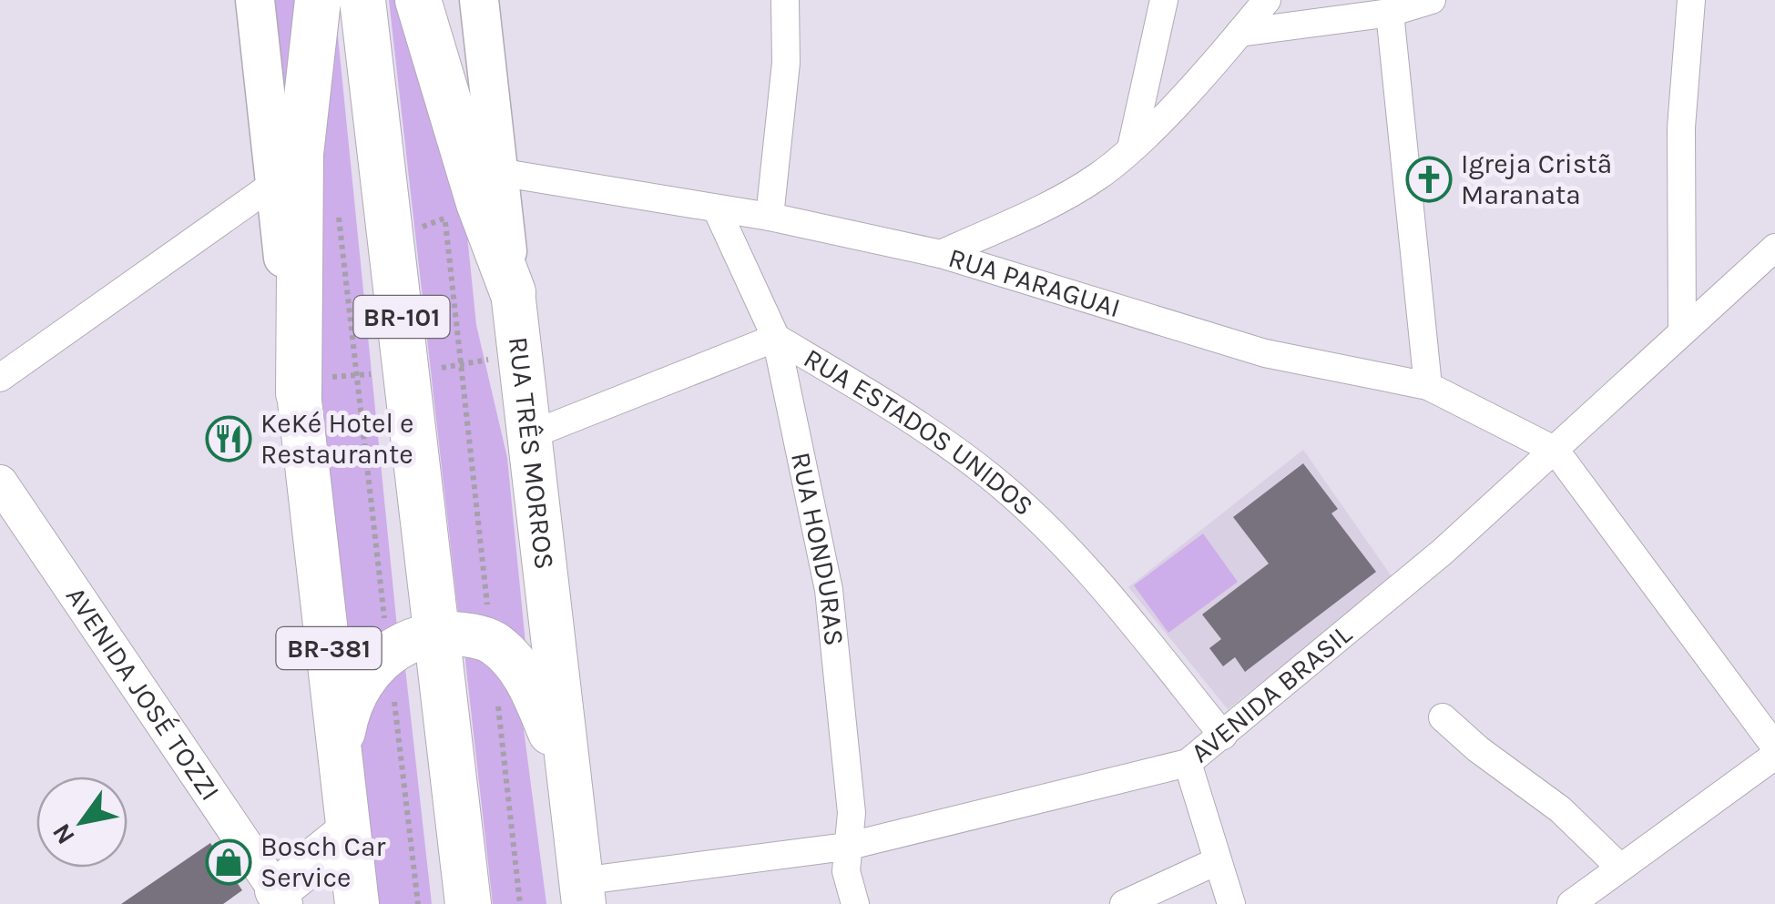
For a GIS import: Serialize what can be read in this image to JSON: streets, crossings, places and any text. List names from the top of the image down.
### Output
{
  "streets": {
    "highway": ["BR-101"],
    "main road": ["RUA TRÊS MORROS", "BR-381"],
    "street": [
      "RUA PARAGUAI",
      "RUA ESTADOS UNIDOS",
      "RUA HONDURAS",
      "AVENIDA JOSÉ TOZZI",
      "AVENIDA BRASIL"
    ]
  },
  "crossings": [
    ["RUA PARAGUAI", "RUA TRÊS MORROS"],
    ["RUA PARAGUAI", "RUA HONDURAS"],
    ["RUA PARAGUAI", "AVENIDA BRASIL"],
    ["RUA ESTADOS UNIDOS", "RUA TRÊS MORROS"],
    ["RUA ESTADOS UNIDOS", "RUA HONDURAS"],
    ["RUA ESTADOS UNIDOS", "AVENIDA BRASIL"],
    ["RUA TRÊS MORROS", "AVENIDA BRASIL"],
    ["RUA HONDURAS", "AVENIDA BRASIL"]
  ],
  "places": {
    "church": ["Igreja Cristã Maranata"],
    "restaurant": ["KeKé Hotel e Restaurante"],
    "shop": ["Bosch Car Service"]
  },
  "north": "bottom left"
}
